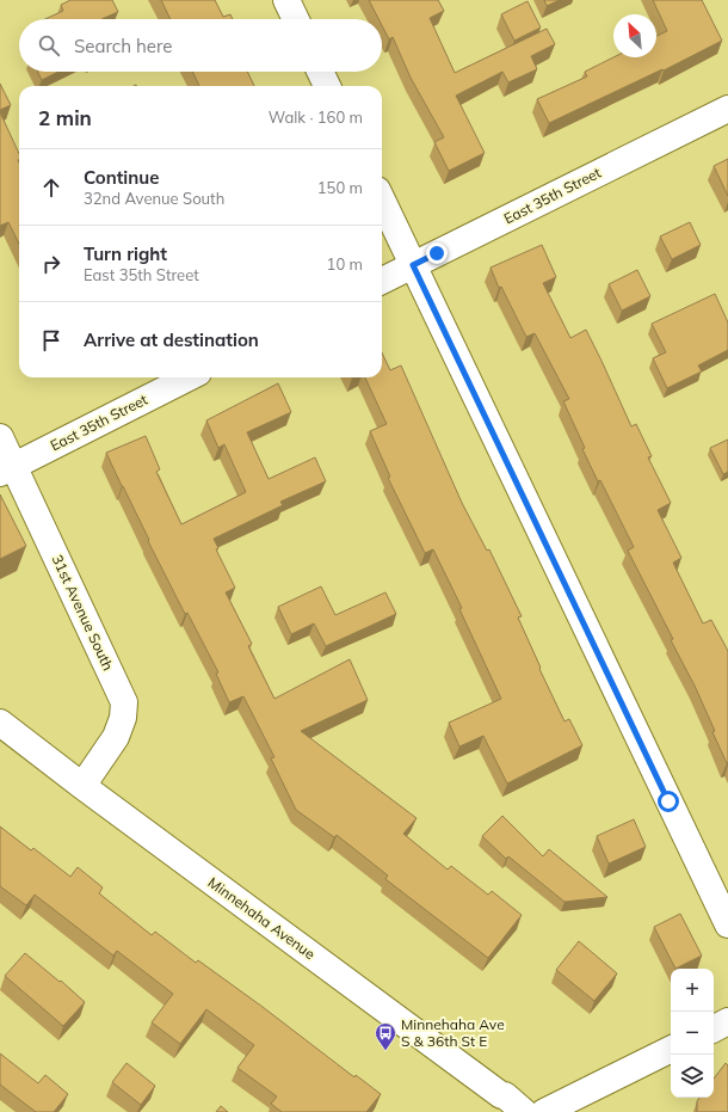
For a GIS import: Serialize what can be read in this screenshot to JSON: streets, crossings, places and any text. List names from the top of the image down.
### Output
{
  "streets": {
    "street": ["East 35th Street", "31st Avenue South", "Minnehaha Avenue"]
  },
  "crossings": [
    ["East 35th Street", "31st Avenue South"],
    ["31st Avenue South", "Minnehaha Avenue"]
  ],
  "places": {
    "bus stop": ["Minnehaha Ave S & 36th St E"]
  },
  "north": "top left",
  "page": {
    "search": "Search here",
    "heading": ["2 min", "Walk · 160 m"],
    "list": [
      ["Continue", "32nd Avenue South", "150 m"],
      ["Turn right", "East 35th Street", "10 m"],
      "Arrive at destination"
    ],
    "map_buttons": ["+", "−"]
  }
}
